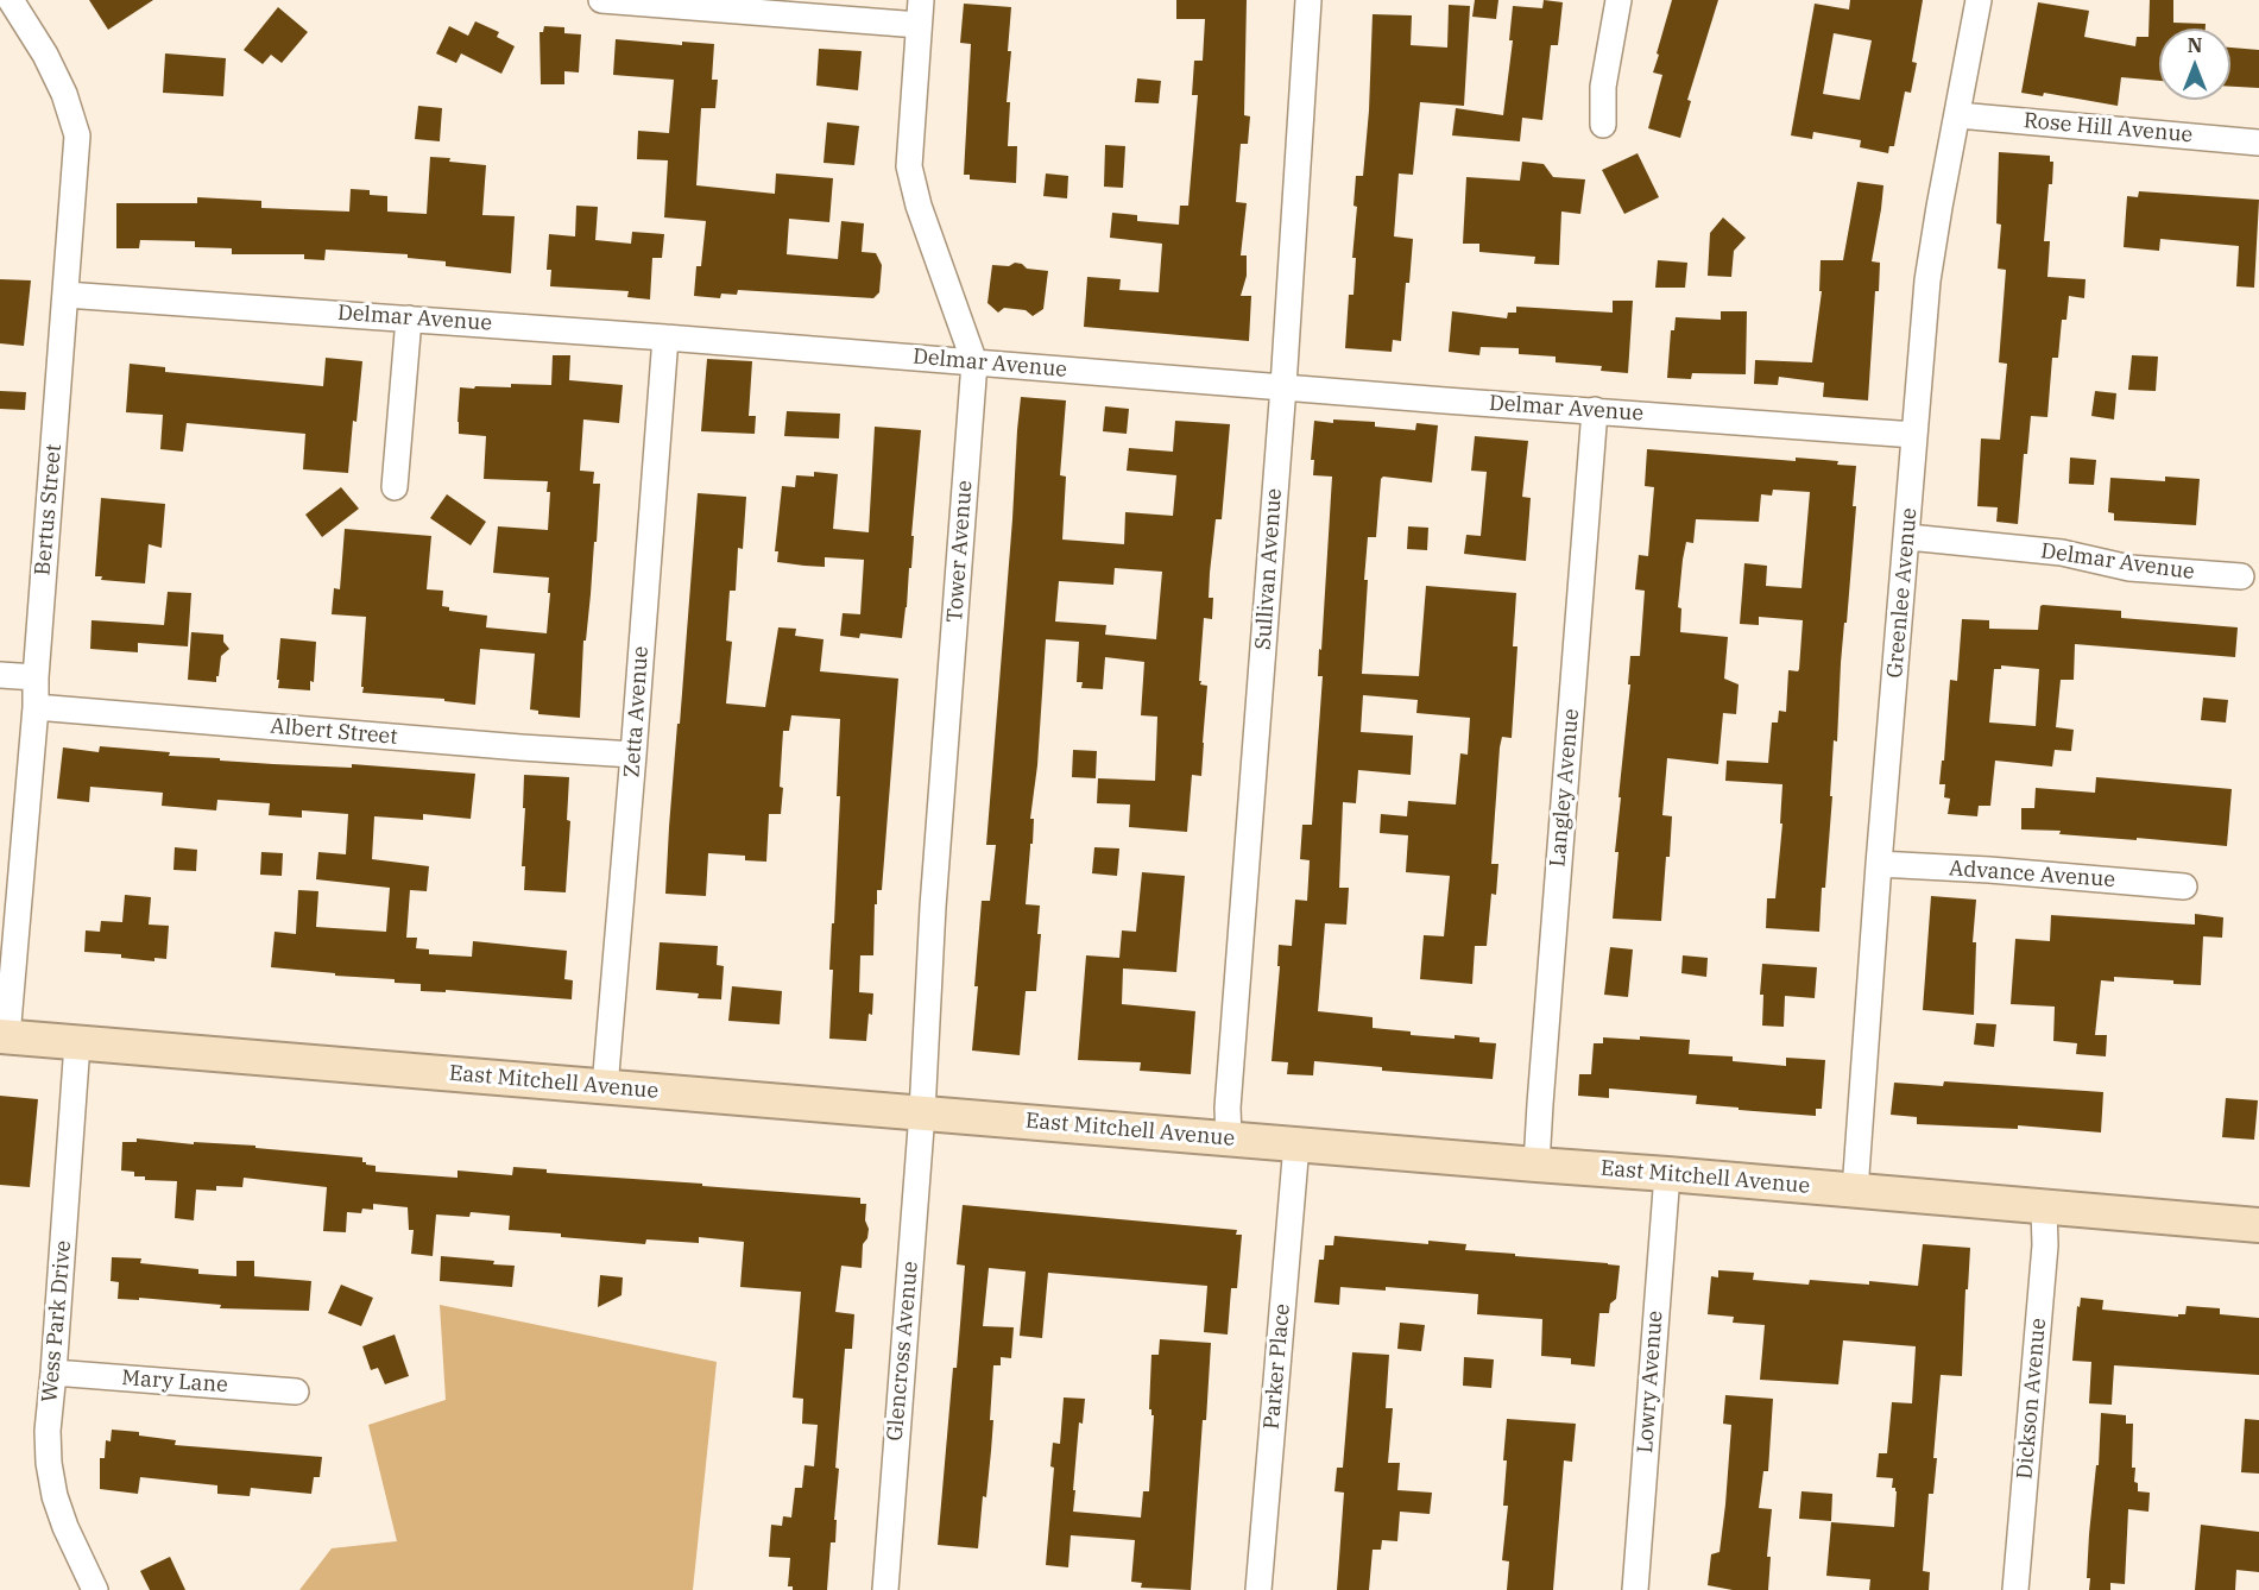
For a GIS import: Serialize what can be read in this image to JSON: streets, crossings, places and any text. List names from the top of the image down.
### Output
{
  "streets": {
    "street": [
      "Rose Hill Avenue",
      "Delmar Avenue",
      "Bertus Street",
      "Tower Avenue",
      "Sullivan Avenue",
      "Greenlee Avenue",
      "Zetta Avenue",
      "Albert Street",
      "Langley Avenue",
      "Advance Avenue",
      "East Mitchell Avenue",
      "Wess Park Drive",
      "Glencross Avenue",
      "Parker Place",
      "Mary Lane",
      "Lowry Avenue",
      "Dickson Avenue"
    ]
  },
  "crossings": [
    ["Rose Hill Avenue", "Greenlee Avenue"],
    ["Delmar Avenue", "Bertus Street"],
    ["Delmar Avenue", "Tower Avenue"],
    ["Delmar Avenue", "Sullivan Avenue"],
    ["Delmar Avenue", "Greenlee Avenue"],
    ["Delmar Avenue", "Zetta Avenue"],
    ["Delmar Avenue", "Langley Avenue"],
    ["Bertus Street", "Albert Street"],
    ["Bertus Street", "East Mitchell Avenue"],
    ["Tower Avenue", "East Mitchell Avenue"],
    ["Tower Avenue", "Glencross Avenue"],
    ["Sullivan Avenue", "East Mitchell Avenue"],
    ["Greenlee Avenue", "Advance Avenue"],
    ["Greenlee Avenue", "East Mitchell Avenue"],
    ["Zetta Avenue", "Albert Street"],
    ["Zetta Avenue", "East Mitchell Avenue"],
    ["Langley Avenue", "East Mitchell Avenue"],
    ["East Mitchell Avenue", "Wess Park Drive"],
    ["East Mitchell Avenue", "Glencross Avenue"],
    ["East Mitchell Avenue", "Parker Place"],
    ["East Mitchell Avenue", "Lowry Avenue"],
    ["East Mitchell Avenue", "Dickson Avenue"],
    ["Wess Park Drive", "Mary Lane"]
  ],
  "north": "top"
}
